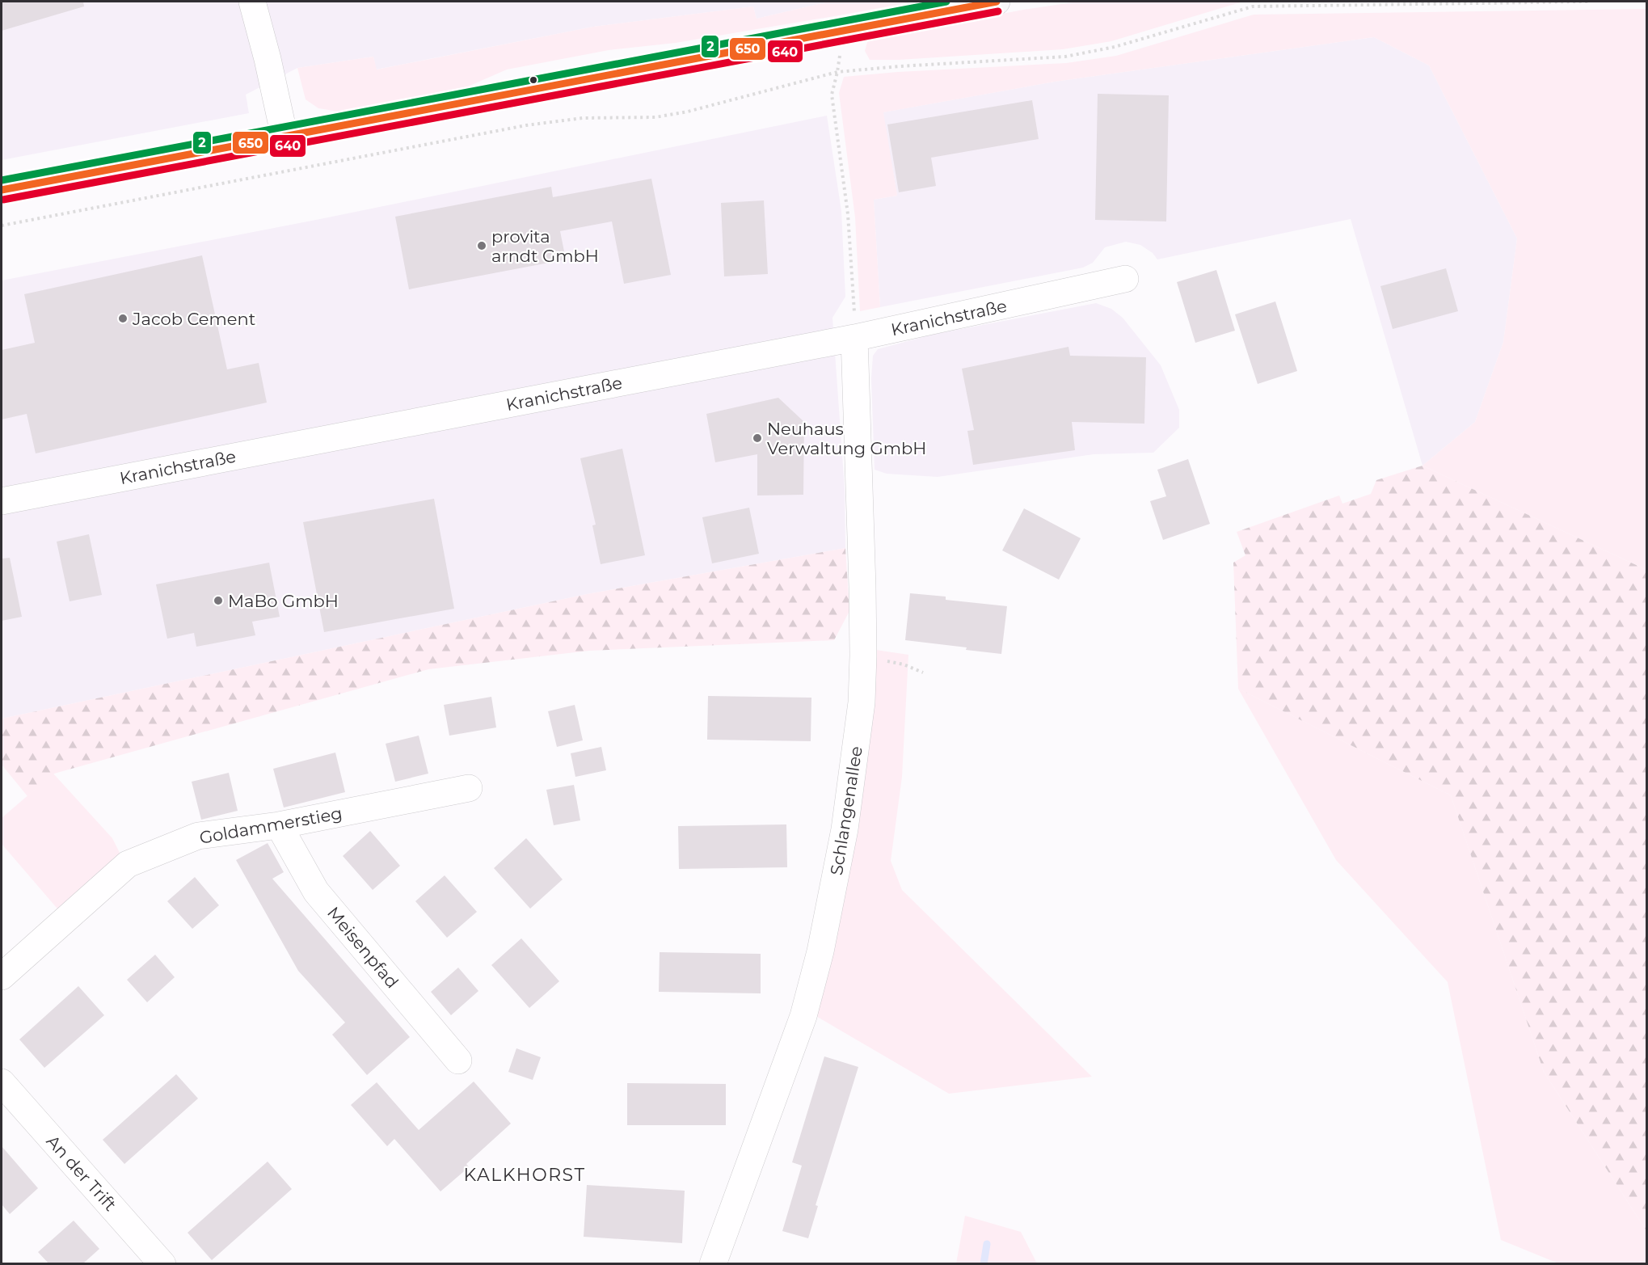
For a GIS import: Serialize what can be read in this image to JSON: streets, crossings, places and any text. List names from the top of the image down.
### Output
{
  "streets": {
    "street": [
      "Kranichstraße",
      "Schlangenallee",
      "Goldammerstieg",
      "Meisenpfad",
      "An der Trift"
    ]
  },
  "crossings": [
    ["Kranichstraße", "Schlangenallee"],
    ["Goldammerstieg", "Meisenpfad"]
  ],
  "districts": ["KALKHORST"],
  "places": [
    "provita arndt GmbH",
    "Jacob Cement",
    "Neuhaus Verwaltung GmbH",
    "MaBo GmbH"
  ],
  "lines": ["transit line 650", "transit line 2", "transit line 640"]
}
